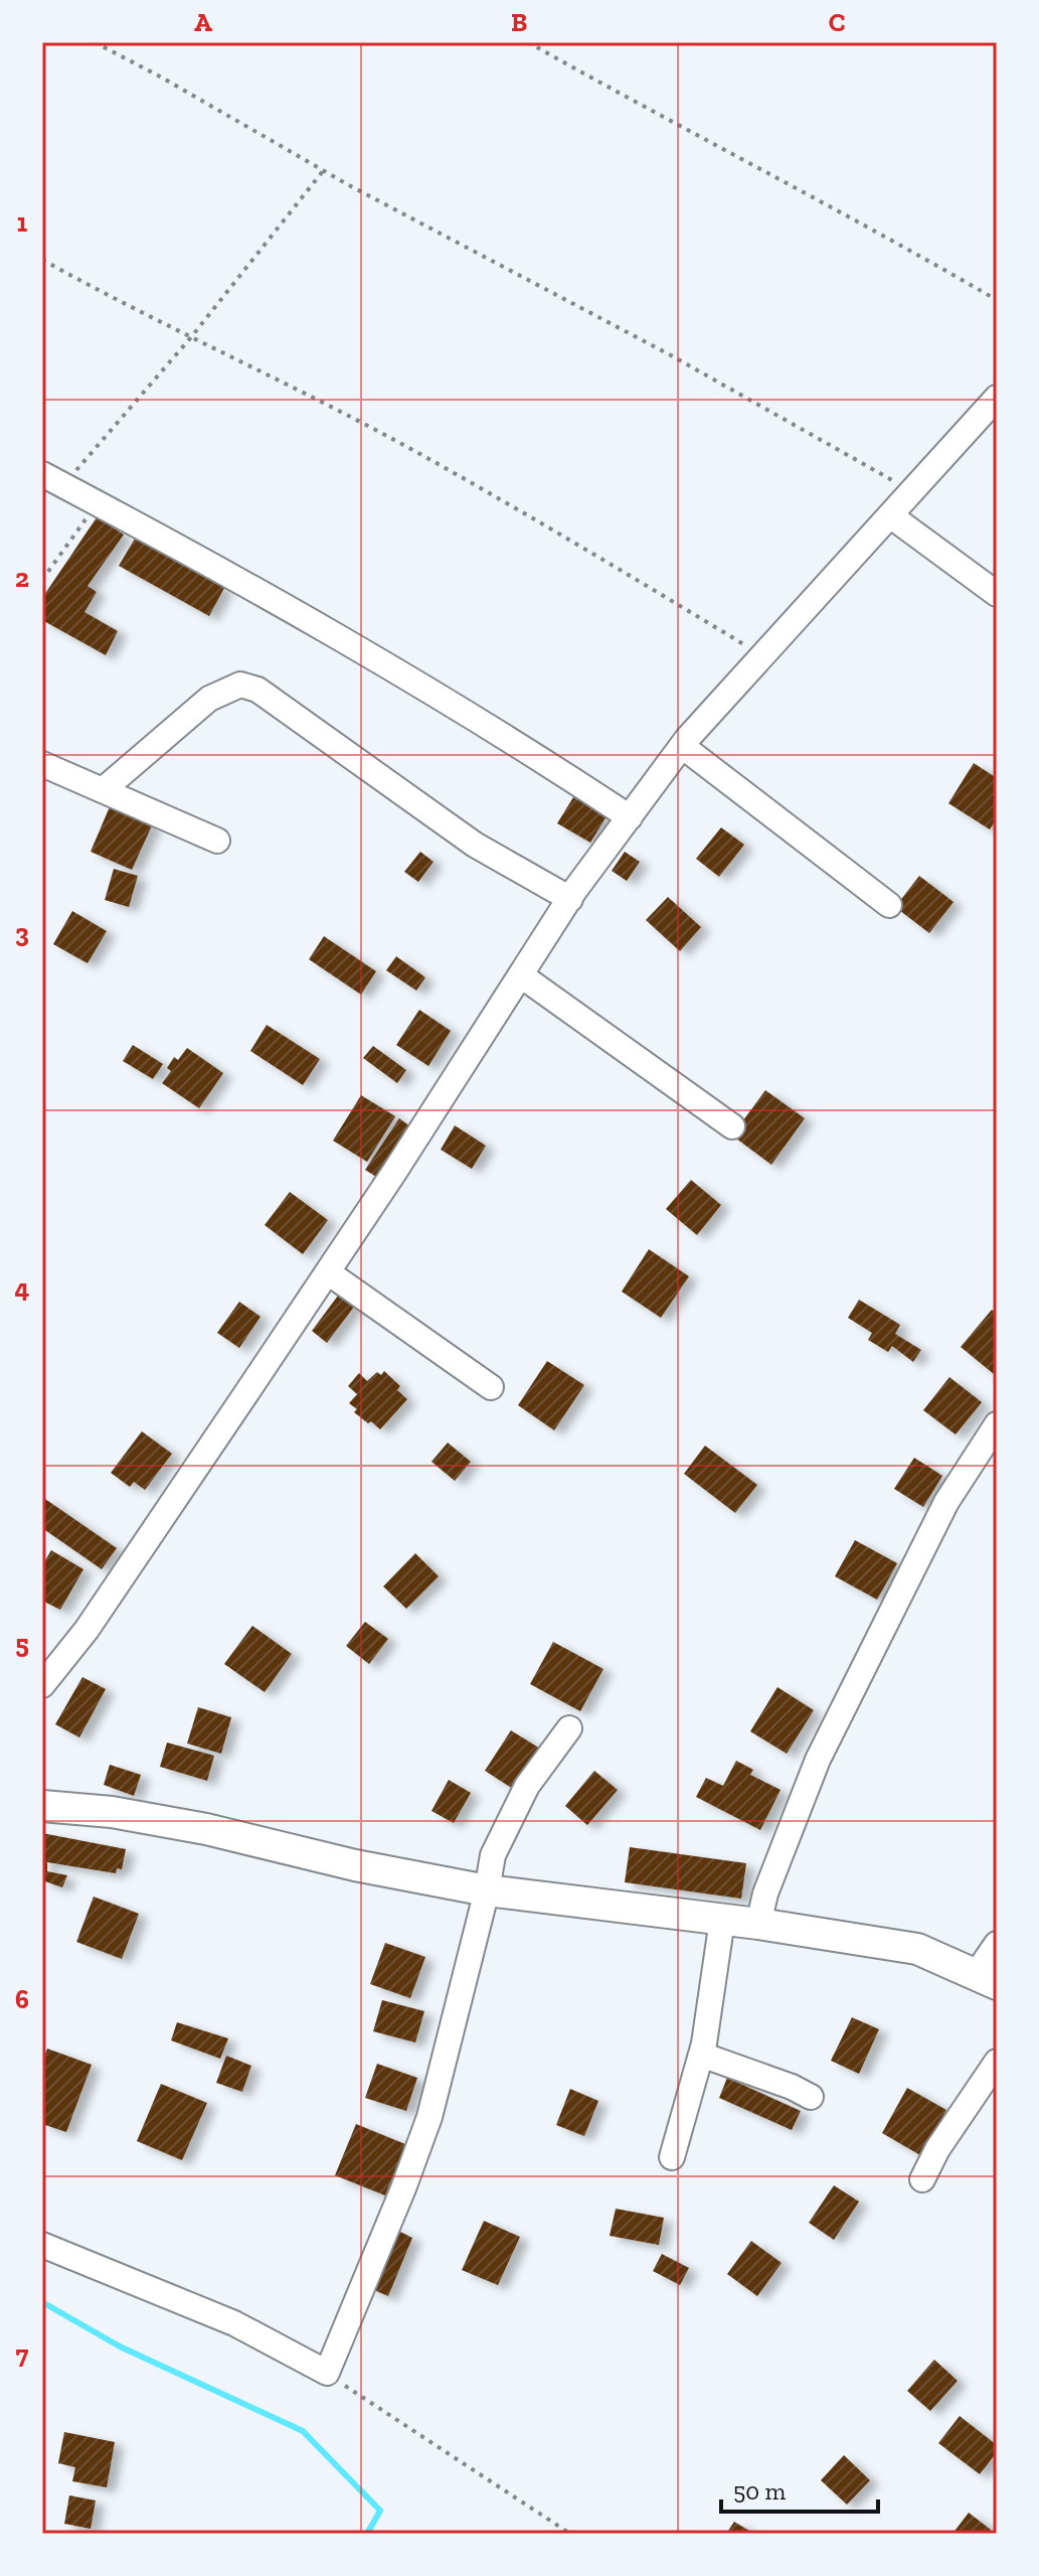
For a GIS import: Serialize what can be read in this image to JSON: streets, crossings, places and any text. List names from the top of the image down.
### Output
{
  "scale_bar": "50 m",
  "grid": {
    "columns": ["A", "B", "C"],
    "rows": [
      "1",
      "2",
      "3",
      "4",
      "5",
      "6",
      "7"
    ]
  }
}
